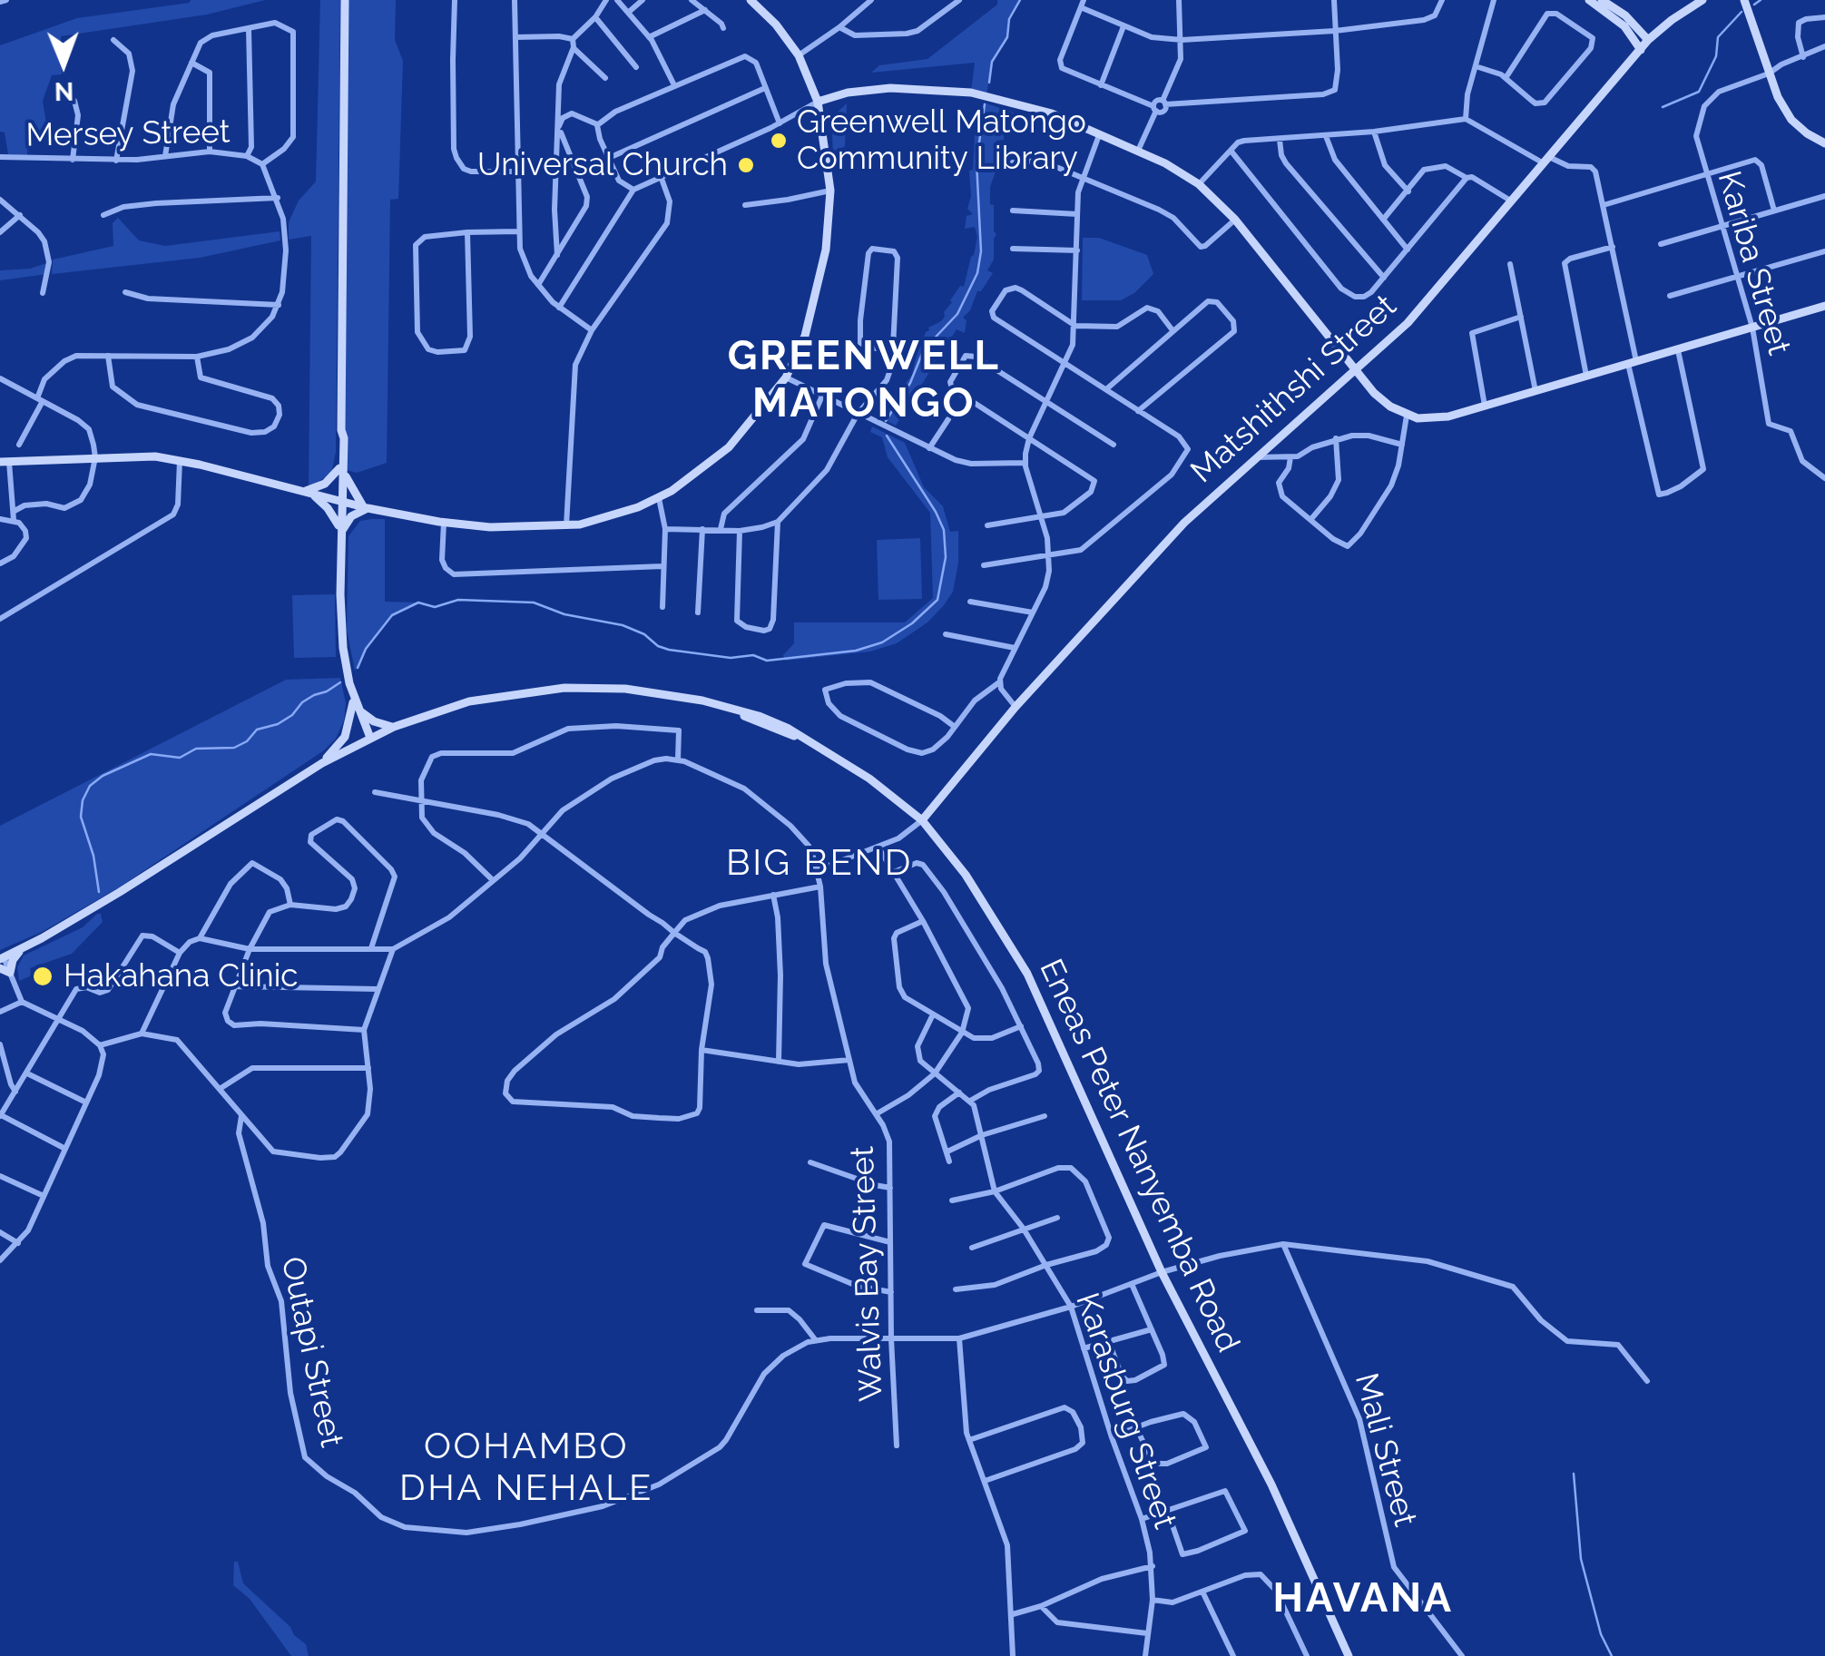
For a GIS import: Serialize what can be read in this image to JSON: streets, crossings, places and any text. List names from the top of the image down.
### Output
{
  "streets": {
    "main road": ["Matshithshi Street", "Eneas Peter Nanyemba Road"],
    "street": [
      "Mersey Street",
      "Kariba Street",
      "Walvis Bay Street",
      "Outapi Street",
      "Karasburg Street",
      "Mali Street"
    ]
  },
  "crossings": [
    ["Matshithshi Street", "Eneas Peter Nanyemba Road"]
  ],
  "districts": [
    "GREENWELL MATONGO",
    "BIG BEND",
    "OOHAMBO DHA NEHALE",
    "HAVANA"
  ],
  "places": ["Greenwell Matongo Community Library", "Universal Church", "Hakahana Clinic"],
  "north": "bottom"
}
